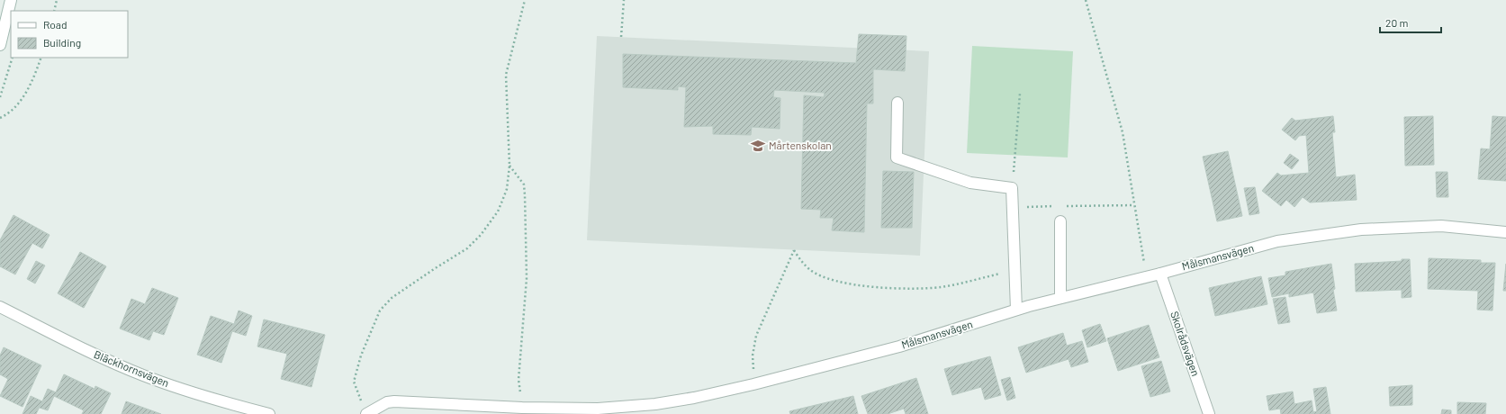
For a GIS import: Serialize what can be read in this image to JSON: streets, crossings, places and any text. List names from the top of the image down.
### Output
{
  "streets": {
    "street": ["Målsmansvägen", "Skolrådsvägen", "Bläckhornsvägen"]
  },
  "crossings": [
    ["Målsmansvägen", "Skolrådsvägen"]
  ],
  "places": {
    "school or university": ["Mårtenskolan"]
  },
  "legend": ["Road", "Building"],
  "scale_bar": "20 m"
}
